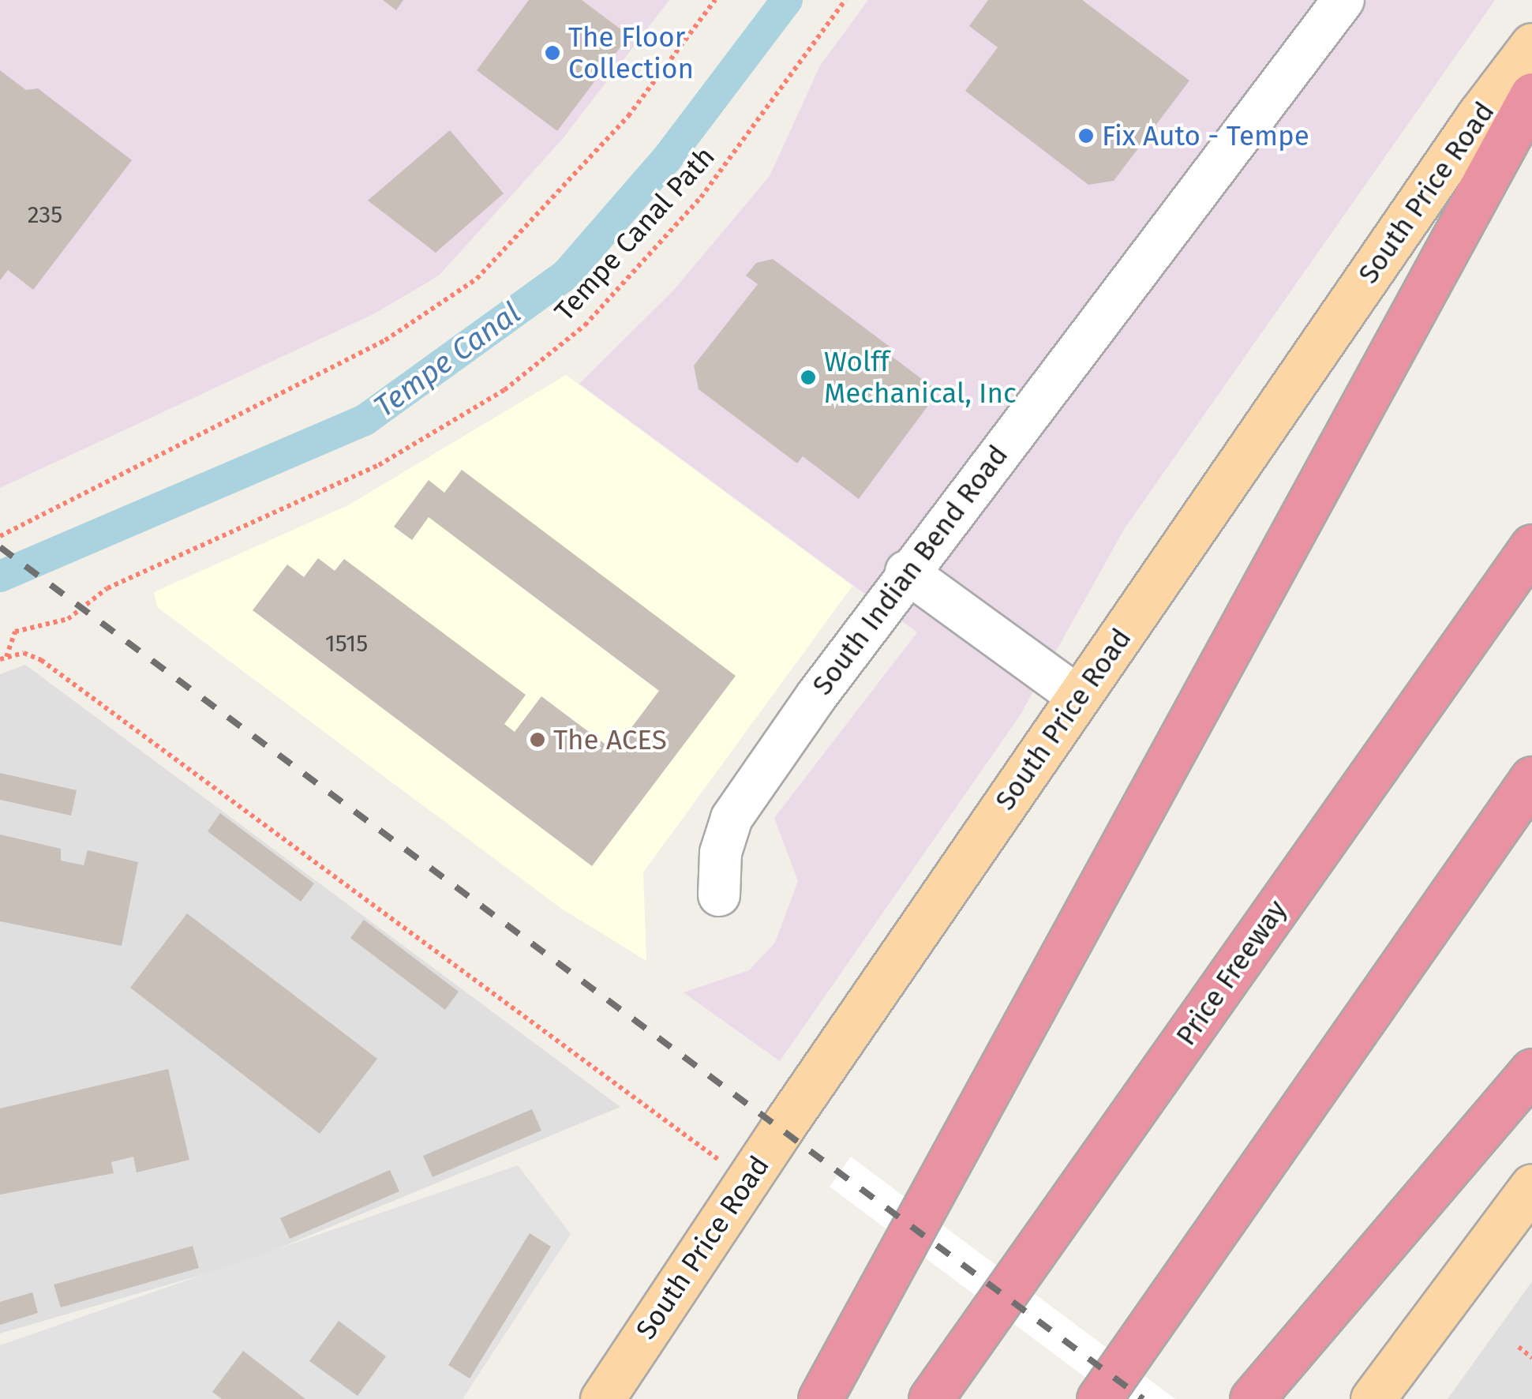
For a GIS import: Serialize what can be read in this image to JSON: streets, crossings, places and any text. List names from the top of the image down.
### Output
{
  "streets": {
    "highway": ["Price Freeway"],
    "main road": ["South Price Road"],
    "street": ["South Indian Bend Road"],
    "path": ["Tempe Canal Path"]
  },
  "water": ["Tempe Canal"],
  "places": [
    "The Floor Collection",
    "Fix Auto - Tempe",
    "Wolff Mechanical, Inc",
    "The ACES"
  ],
  "house_numbers": ["235", "1515"]
}
